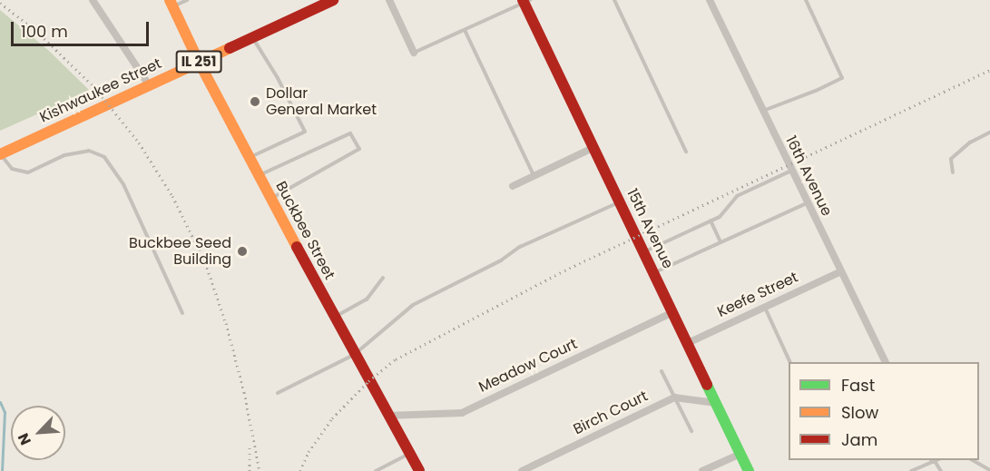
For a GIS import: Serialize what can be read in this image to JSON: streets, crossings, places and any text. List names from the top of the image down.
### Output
{
  "streets": {
    "main road": [
      "IL 251",
      "Kishwaukee Street",
      "15th Avenue",
      "Buckbee Street"
    ],
    "street": [
      "16th Avenue",
      "Keefe Street",
      "Meadow Court",
      "Birch Court"
    ]
  },
  "crossings": [
    ["Kishwaukee Street", "Buckbee Street"],
    ["16th Avenue", "Keefe Street"],
    ["15th Avenue", "Keefe Street"],
    ["15th Avenue", "Meadow Court"],
    ["Buckbee Street", "Meadow Court"]
  ],
  "places": ["Dollar General Market", "Buckbee Seed Building"],
  "legend": ["Fast", "Slow", "Jam"],
  "scale_bar": "100 m",
  "north": "bottom left"
}
